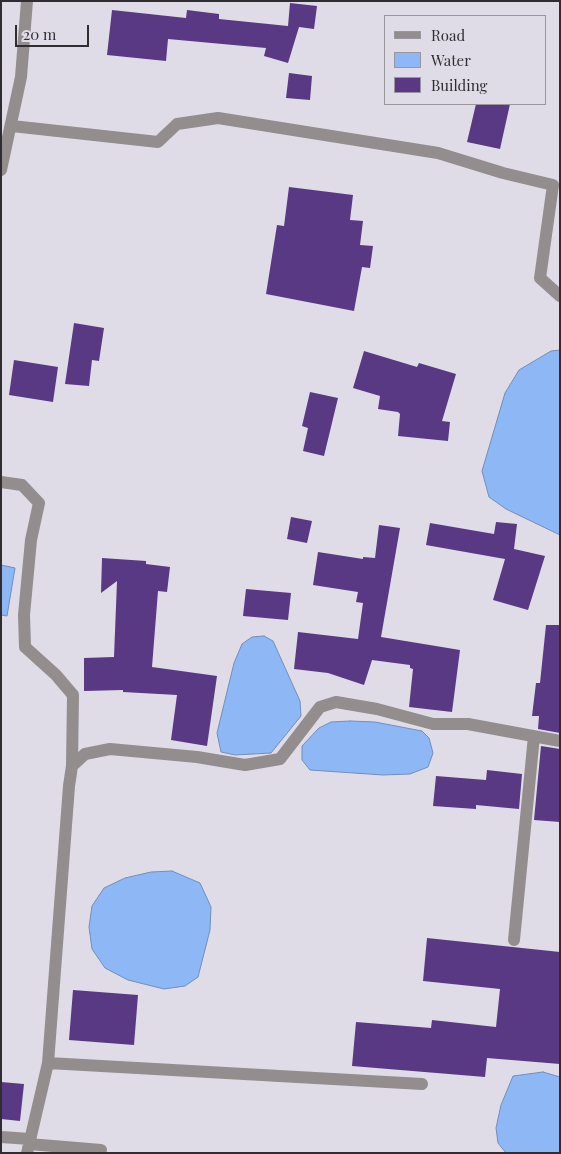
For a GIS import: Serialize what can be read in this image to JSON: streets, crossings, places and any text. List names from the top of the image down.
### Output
{
  "legend": ["Road", "Water", "Building"],
  "scale_bar": "20 m"
}
